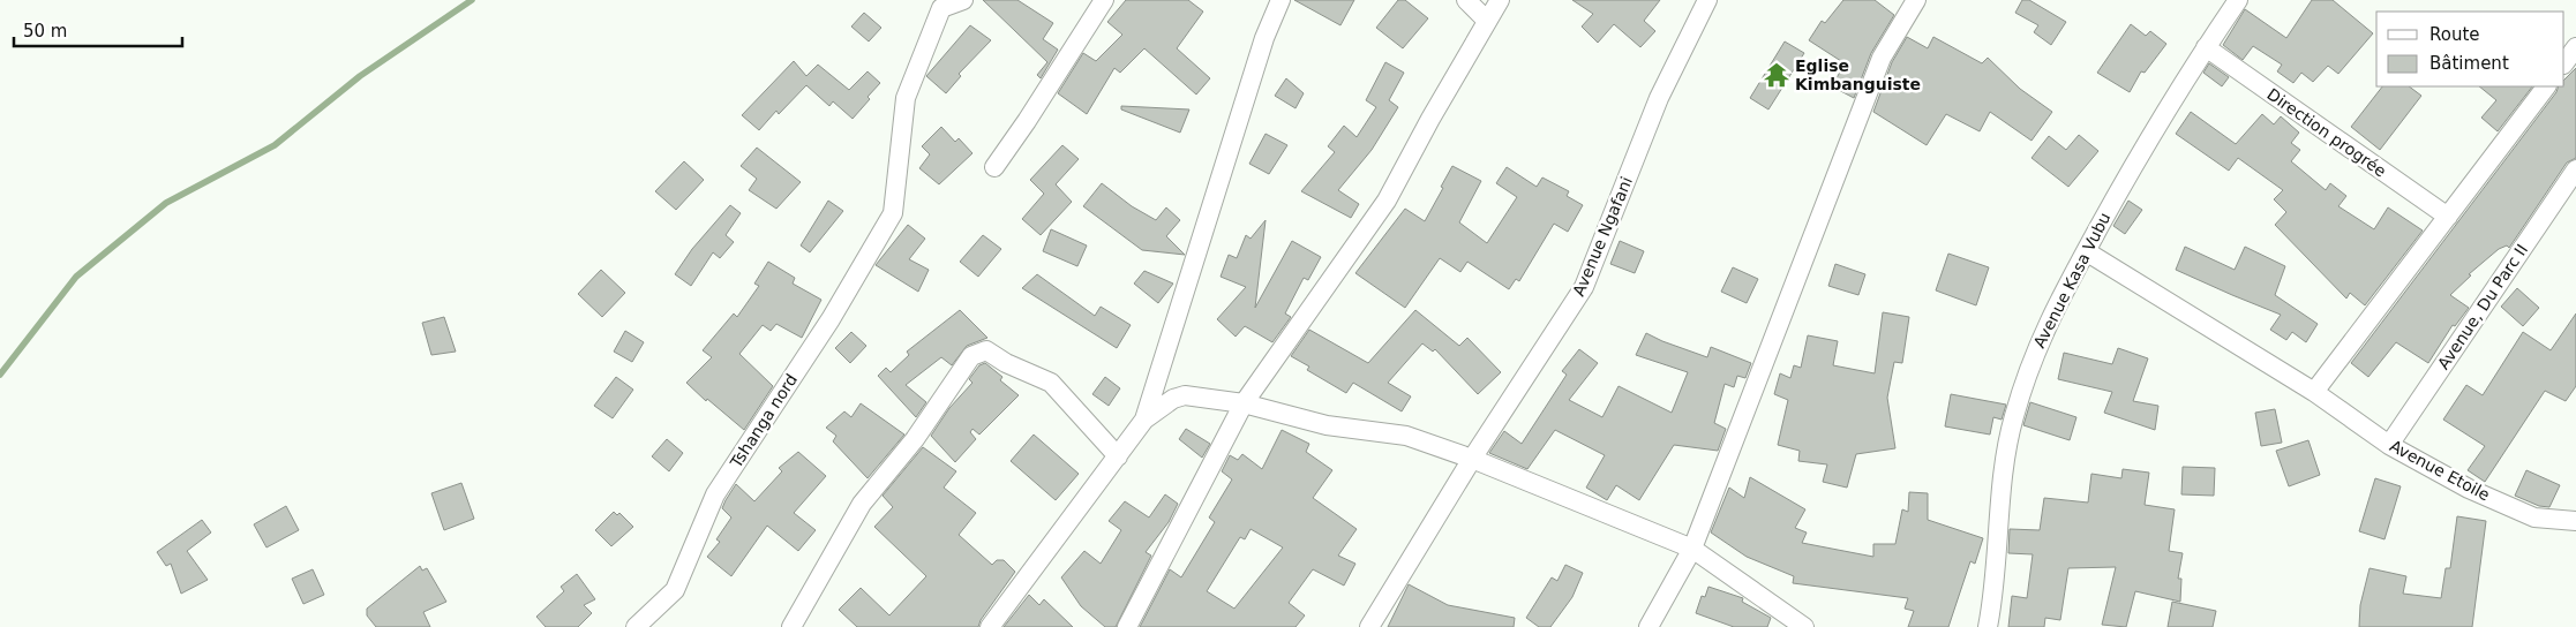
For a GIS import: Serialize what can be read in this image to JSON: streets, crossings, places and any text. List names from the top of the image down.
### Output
{
  "streets": {
    "street": [
      "Direction progrée",
      "Avenue Ngafani",
      "Avenue Kasa Vubu",
      "Avenue, Du Parc II",
      "Tshanga nord",
      "Avenue Etoile"
    ]
  },
  "crossings": [
    ["Direction progrée", "Avenue Kasa Vubu"],
    ["Avenue Kasa Vubu", "Avenue Etoile"],
    ["Avenue, Du Parc II", "Avenue Etoile"]
  ],
  "places": {
    "temple": ["Eglise Kimbanguiste"]
  },
  "legend": ["Route", "Bâtiment"],
  "scale_bar": "50 m"
}
